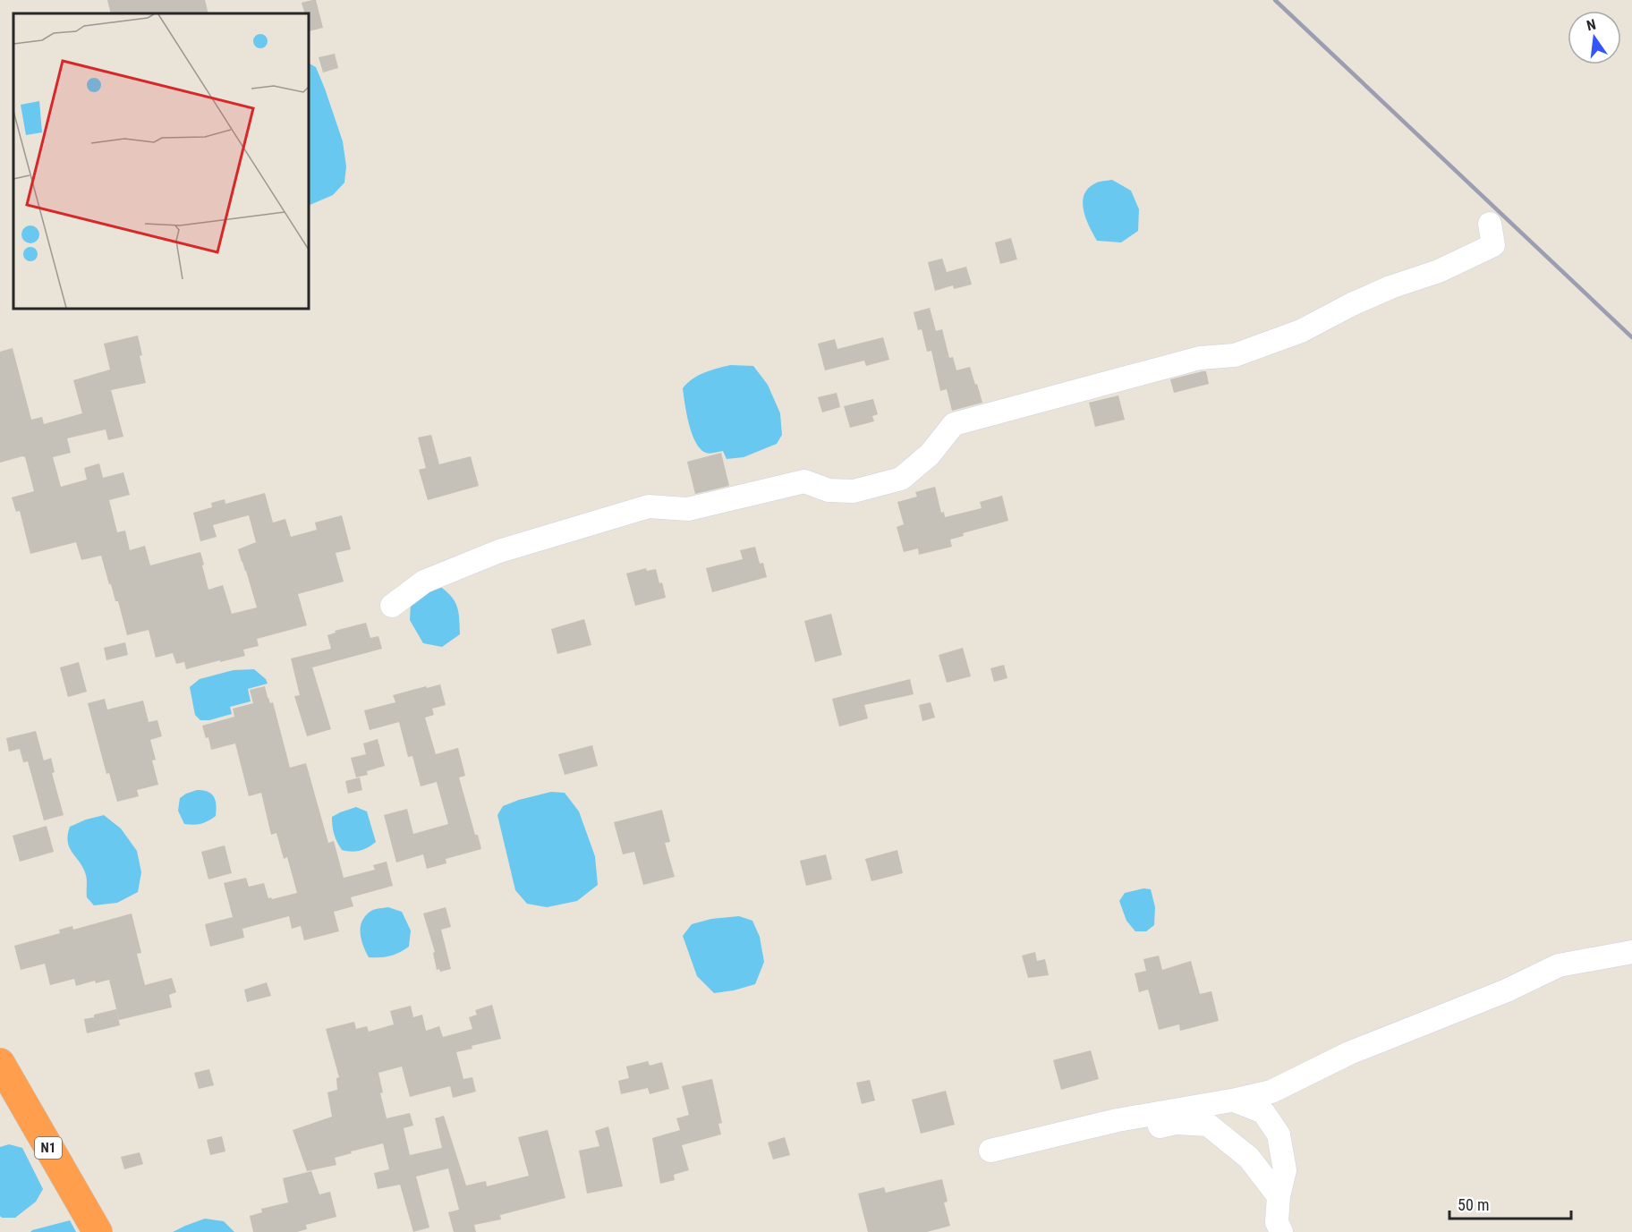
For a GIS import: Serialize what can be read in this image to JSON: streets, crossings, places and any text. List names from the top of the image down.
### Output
{
  "streets": {
    "highway": ["N1"]
  },
  "scale_bar": "50 m",
  "north": "top"
}
